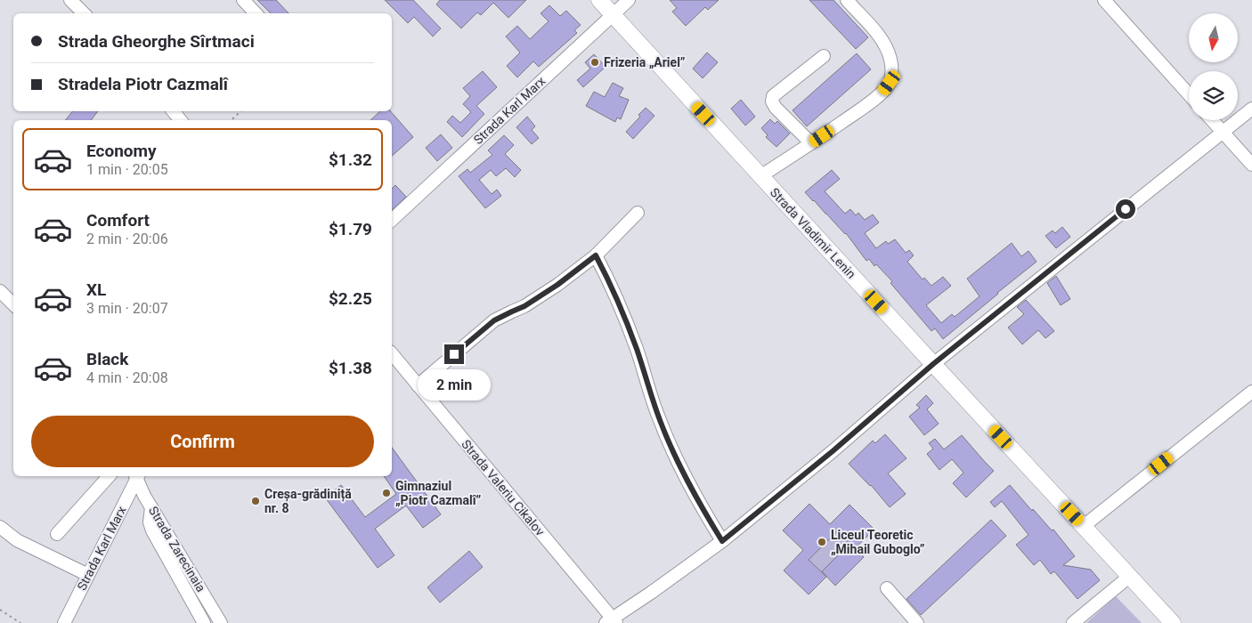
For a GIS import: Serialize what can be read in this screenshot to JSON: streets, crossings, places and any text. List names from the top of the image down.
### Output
{
  "streets": {
    "main road": ["Strada Vladimir Lenin"],
    "street": ["Strada Karl Marx", "Strada Valeriu Cikalov", "Strada Zarecinaia"]
  },
  "crossings": [
    ["Strada Karl Marx", "Strada Vladimir Lenin"]
  ],
  "places": [
    "Frizeria „Ariel”",
    "Gimnaziul „Piotr Cazmalî”",
    "Creșa-grădiniță nr. 8",
    "Liceul Teoretic „Mihail Guboglo”"
  ],
  "north": "bottom",
  "page": {
    "banner": ["Strada Gheorghe Sîrtmaci", "Stradela Piotr Cazmalî"],
    "list": [
      {
        "name": "Economy",
        "note": "1 min · 20:05",
        "value": "$1.32"
      },
      {
        "name": "Comfort",
        "note": "2 min · 20:06",
        "value": "$1.79"
      },
      {
        "name": "XL",
        "note": "3 min · 20:07",
        "value": "$2.25"
      },
      {
        "name": "Black",
        "note": "4 min · 20:08",
        "value": "$1.38"
      }
    ],
    "bubble": "2 min",
    "buttons": "Confirm"
  }
}
